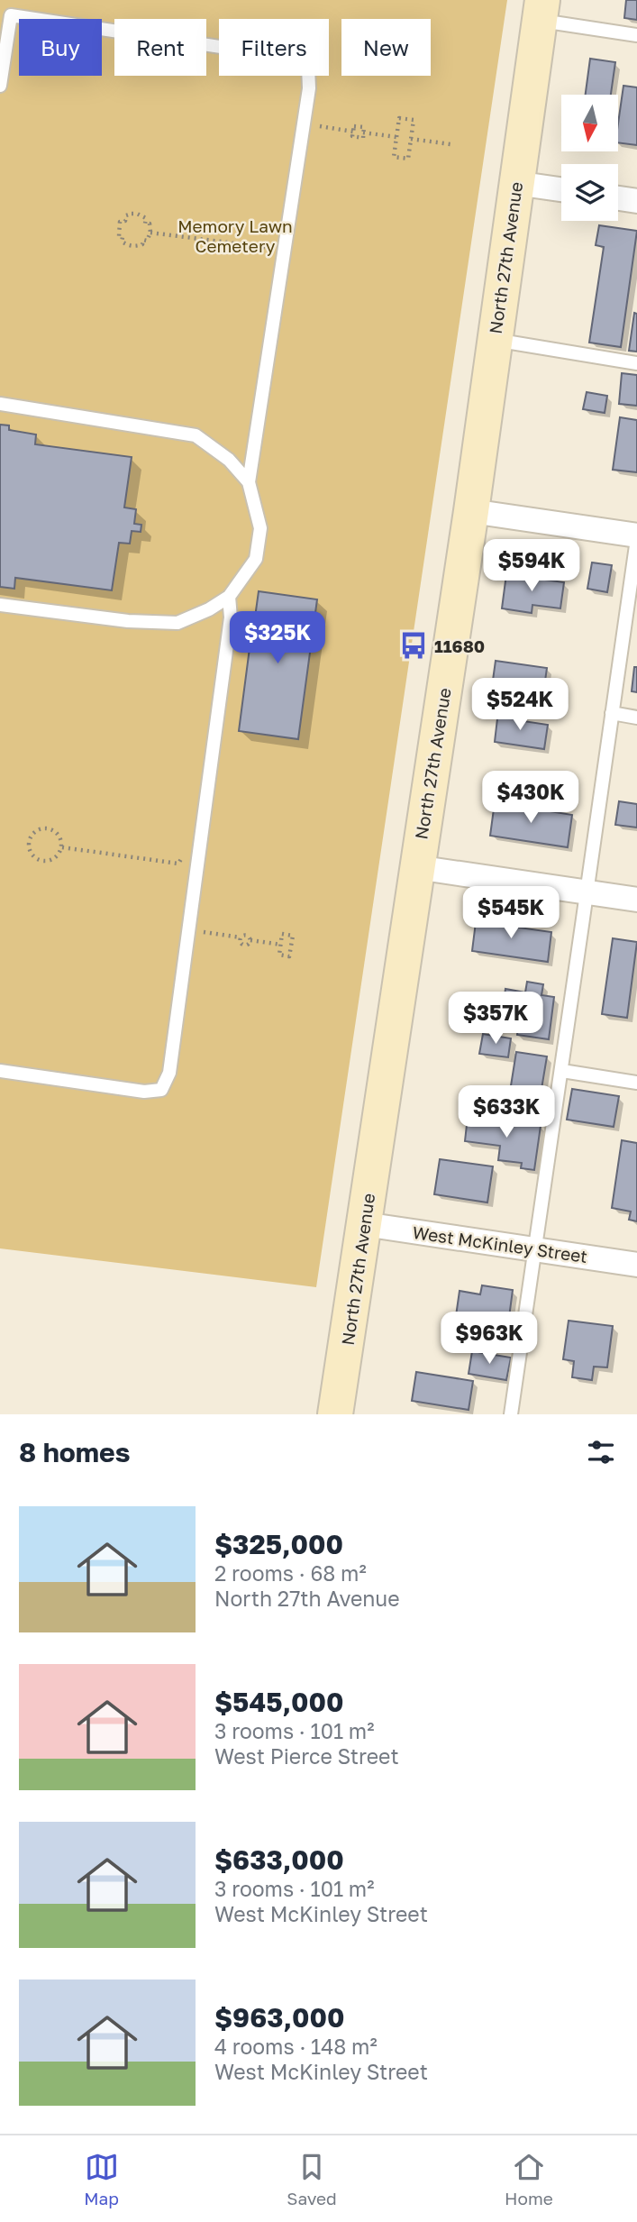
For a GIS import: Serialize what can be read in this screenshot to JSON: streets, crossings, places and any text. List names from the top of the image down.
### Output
{
  "streets": {
    "main road": ["North 27th Avenue"],
    "street": ["West McKinley Street"]
  },
  "crossings": [
    ["North 27th Avenue", "West McKinley Street"]
  ],
  "parks": ["Memory Lawn Cemetery"],
  "places": {
    "bus stop": ["11680"]
  },
  "north": "bottom",
  "page": {
    "chip": [
      "Buy",
      "Rent",
      "Filters",
      "New"
    ],
    "price": [
      "$594K",
      "$325K",
      "$524K",
      "$430K",
      "$545K",
      "$357K",
      "$633K",
      "$963K"
    ],
    "heading": "8 homes",
    "list": [
      {
        "name": "$325,000",
        "note": "2 rooms · 68 m² · North 27th Avenue"
      },
      {
        "name": "$545,000",
        "note": "3 rooms · 101 m² · West Pierce Street"
      },
      {
        "name": "$633,000",
        "note": "3 rooms · 101 m² · West McKinley Street"
      },
      {
        "name": "$963,000",
        "note": "4 rooms · 148 m² · West McKinley Street"
      }
    ],
    "tabs": ["Map", "Saved", "Home"]
  }
}
